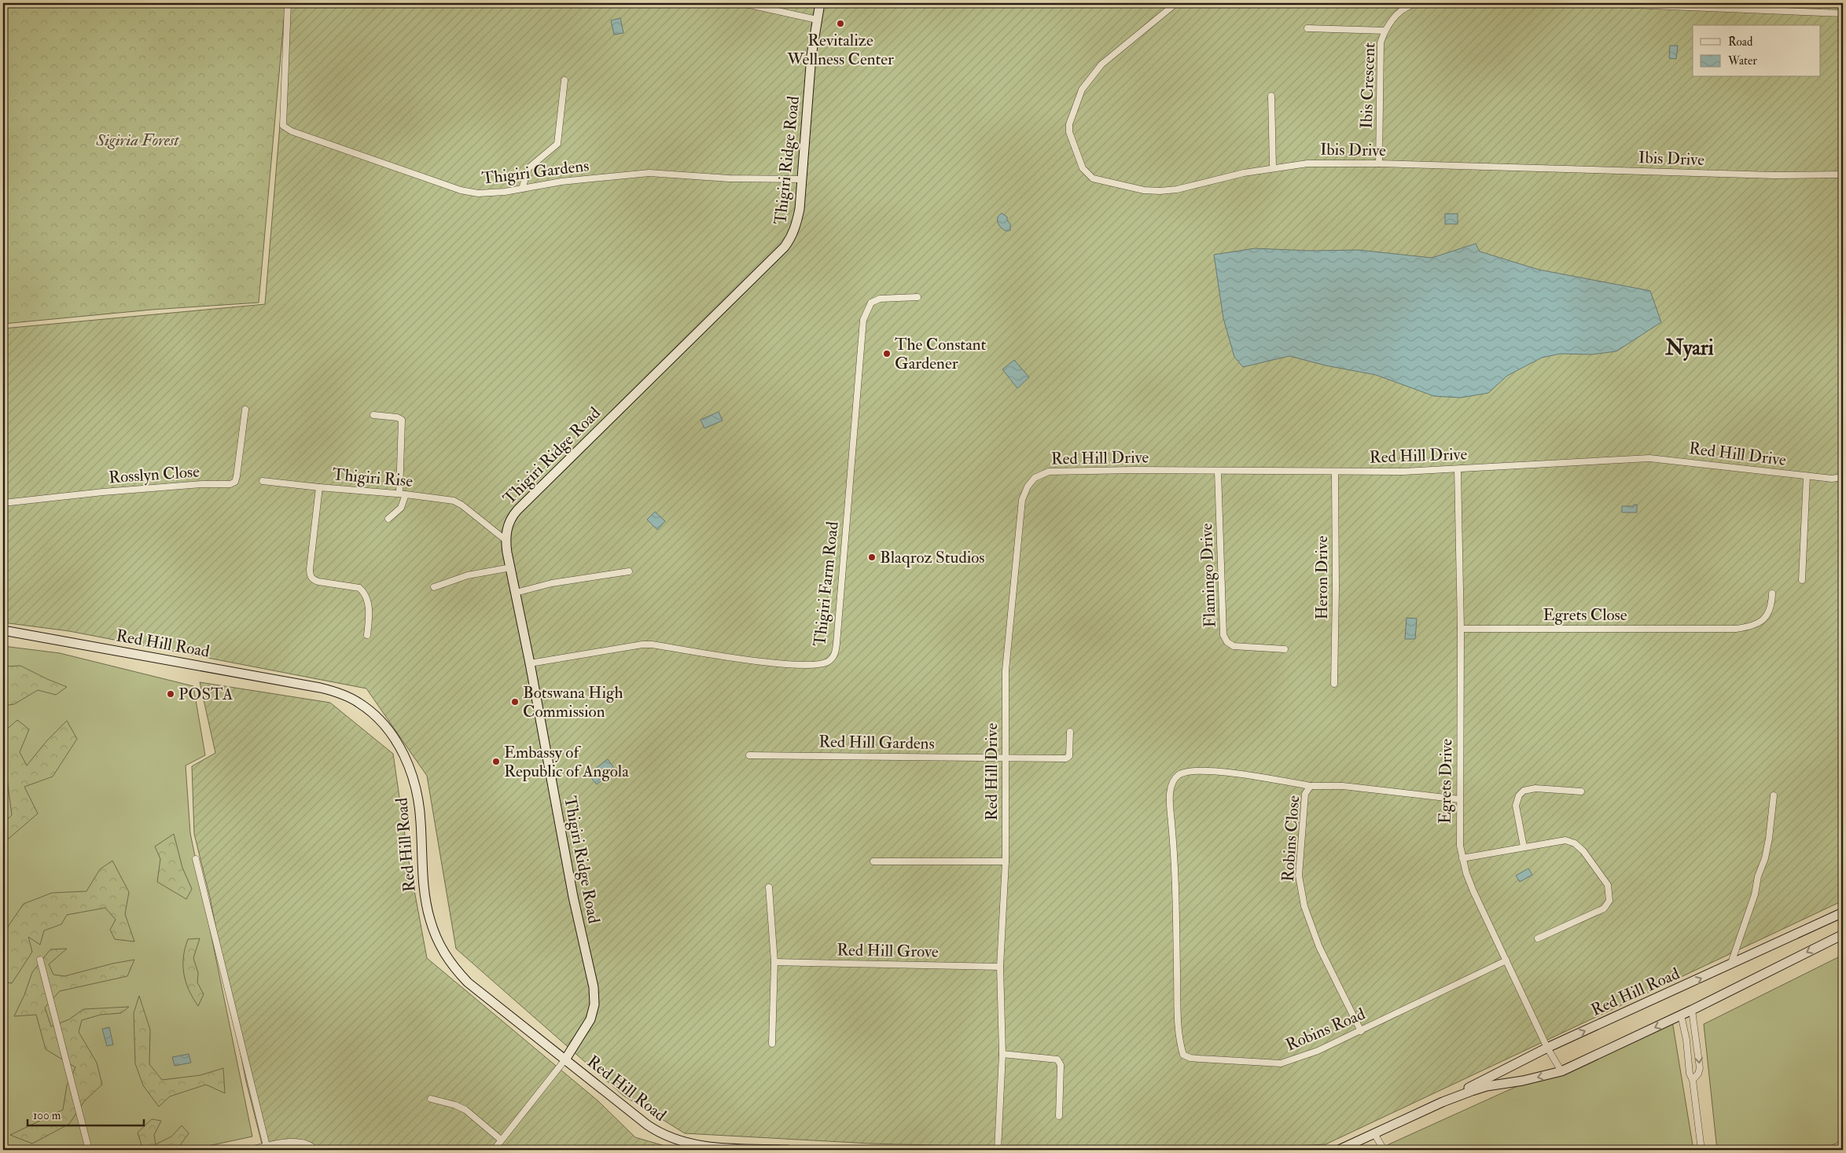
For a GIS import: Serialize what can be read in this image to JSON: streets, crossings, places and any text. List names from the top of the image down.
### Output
{
  "streets": {
    "main road": ["Thigiri Ridge Road", "Red Hill Road"],
    "street": [
      "Ibis Crescent",
      "Ibis Drive",
      "Thigiri Gardens",
      "Red Hill Drive",
      "Rosslyn Close",
      "Thigiri Rise",
      "Flamingo Drive",
      "Heron Drive",
      "Thigiri Farm Road",
      "Egrets Close",
      "Red Hill Gardens",
      "Egrets Drive",
      "Robins Close",
      "Red Hill Grove",
      "Robins Road"
    ]
  },
  "crossings": [
    ["Ibis Crescent", "Ibis Drive"],
    ["Thigiri Ridge Road", "Thigiri Gardens"],
    ["Thigiri Ridge Road", "Thigiri Rise"],
    ["Thigiri Ridge Road", "Thigiri Farm Road"],
    ["Thigiri Ridge Road", "Red Hill Road"],
    ["Red Hill Drive", "Flamingo Drive"],
    ["Red Hill Drive", "Heron Drive"],
    ["Red Hill Drive", "Red Hill Gardens"],
    ["Red Hill Drive", "Egrets Drive"],
    ["Red Hill Drive", "Red Hill Grove"],
    ["Egrets Close", "Egrets Drive"],
    ["Red Hill Road", "Egrets Drive"],
    ["Egrets Drive", "Robins Close"],
    ["Egrets Drive", "Robins Road"],
    ["Robins Close", "Robins Road"]
  ],
  "districts": ["Nyari"],
  "parks": ["Sigiria Forest"],
  "places": [
    "Revitalize Wellness Center",
    "The Constant Gardener",
    "Blaqroz Studios",
    "POSTA",
    "Botswana High Commission",
    "Embassy of Republic of Angola"
  ],
  "legend": ["Road", "Water"],
  "scale_bar": "100 m"
}
